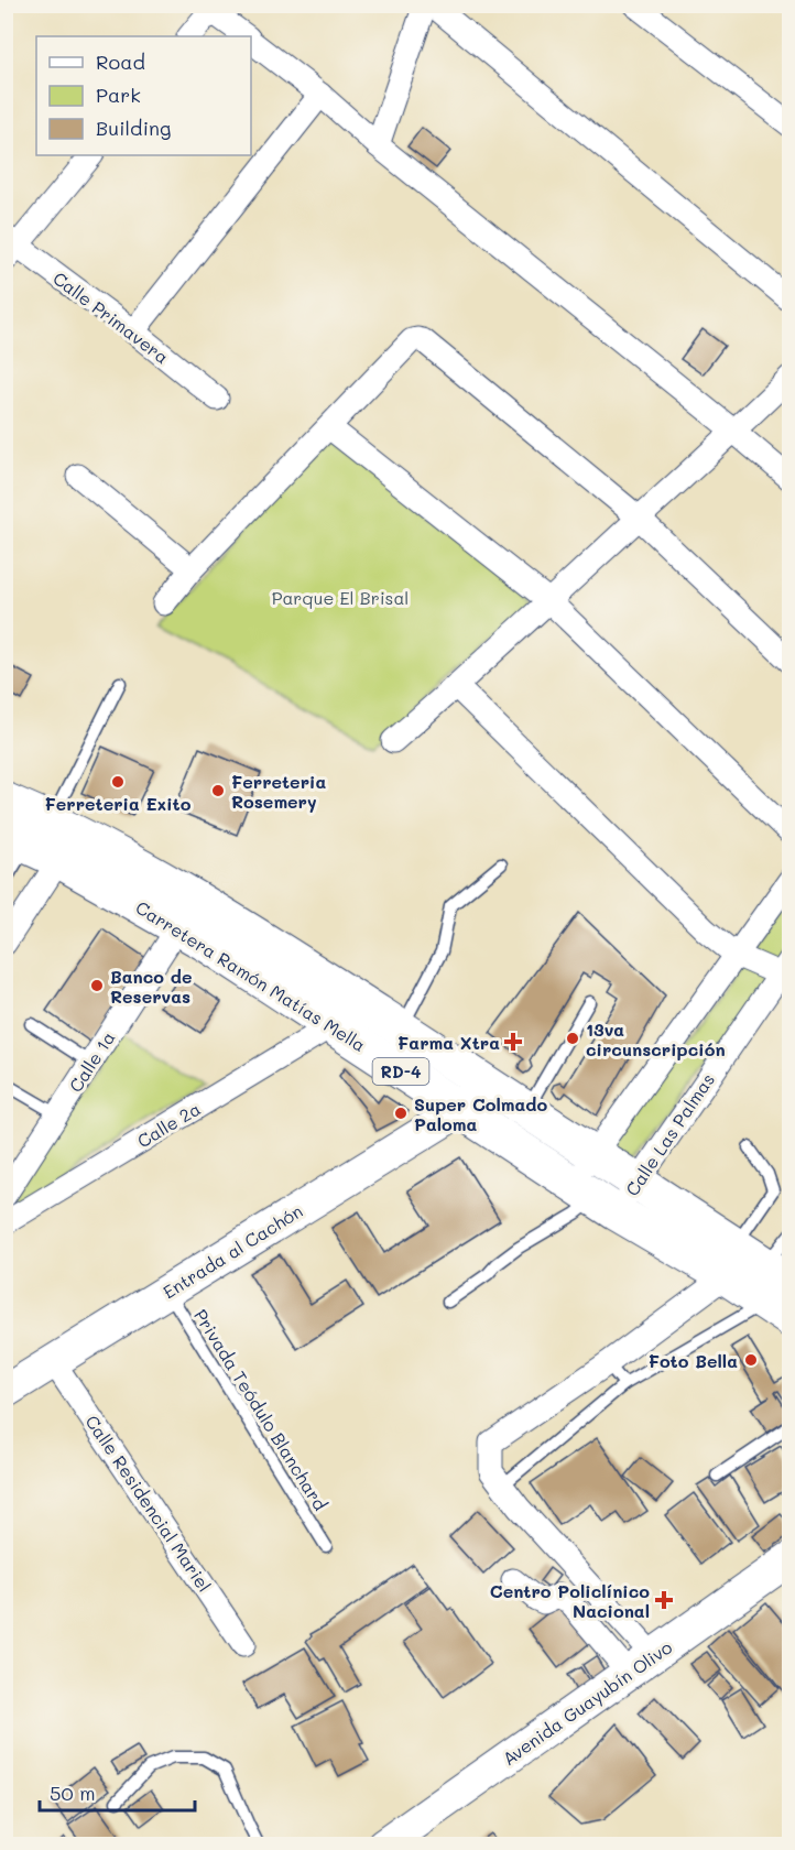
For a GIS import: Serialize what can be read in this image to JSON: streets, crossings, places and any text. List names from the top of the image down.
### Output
{
  "streets": {
    "main road": ["Carretera Ramón Matías Mella", "RD-4"],
    "street": [
      "Calle Primavera",
      "Calle 1a",
      "Calle 2a",
      "Calle Las Palmas",
      "Entrada al Cachón",
      "Calle Residencial Mariel",
      "Avenida Guayubín Olivo"
    ],
    "lane": ["Privada Teódulo Blanchard"]
  },
  "crossings": [
    ["Carretera Ramón Matías Mella", "Calle 1a"],
    ["Carretera Ramón Matías Mella", "Calle 2a"],
    ["Carretera Ramón Matías Mella", "Calle Las Palmas"],
    ["Carretera Ramón Matías Mella", "Entrada al Cachón"],
    ["Entrada al Cachón", "Privada Teódulo Blanchard"],
    ["Entrada al Cachón", "Calle Residencial Mariel"]
  ],
  "parks": ["Parque El Brisal"],
  "places": {
    "other": [
      "Ferreteria Exito",
      "Ferreteria Rosemery",
      "Banco de Reservas",
      "13va circunscripción",
      "Super Colmado Paloma",
      "Foto Bella"
    ],
    "health": ["Farma Xtra", "Centro Policlínico Nacional"]
  },
  "legend": ["Road", "Park", "Building"],
  "scale_bar": "50 m"
}
